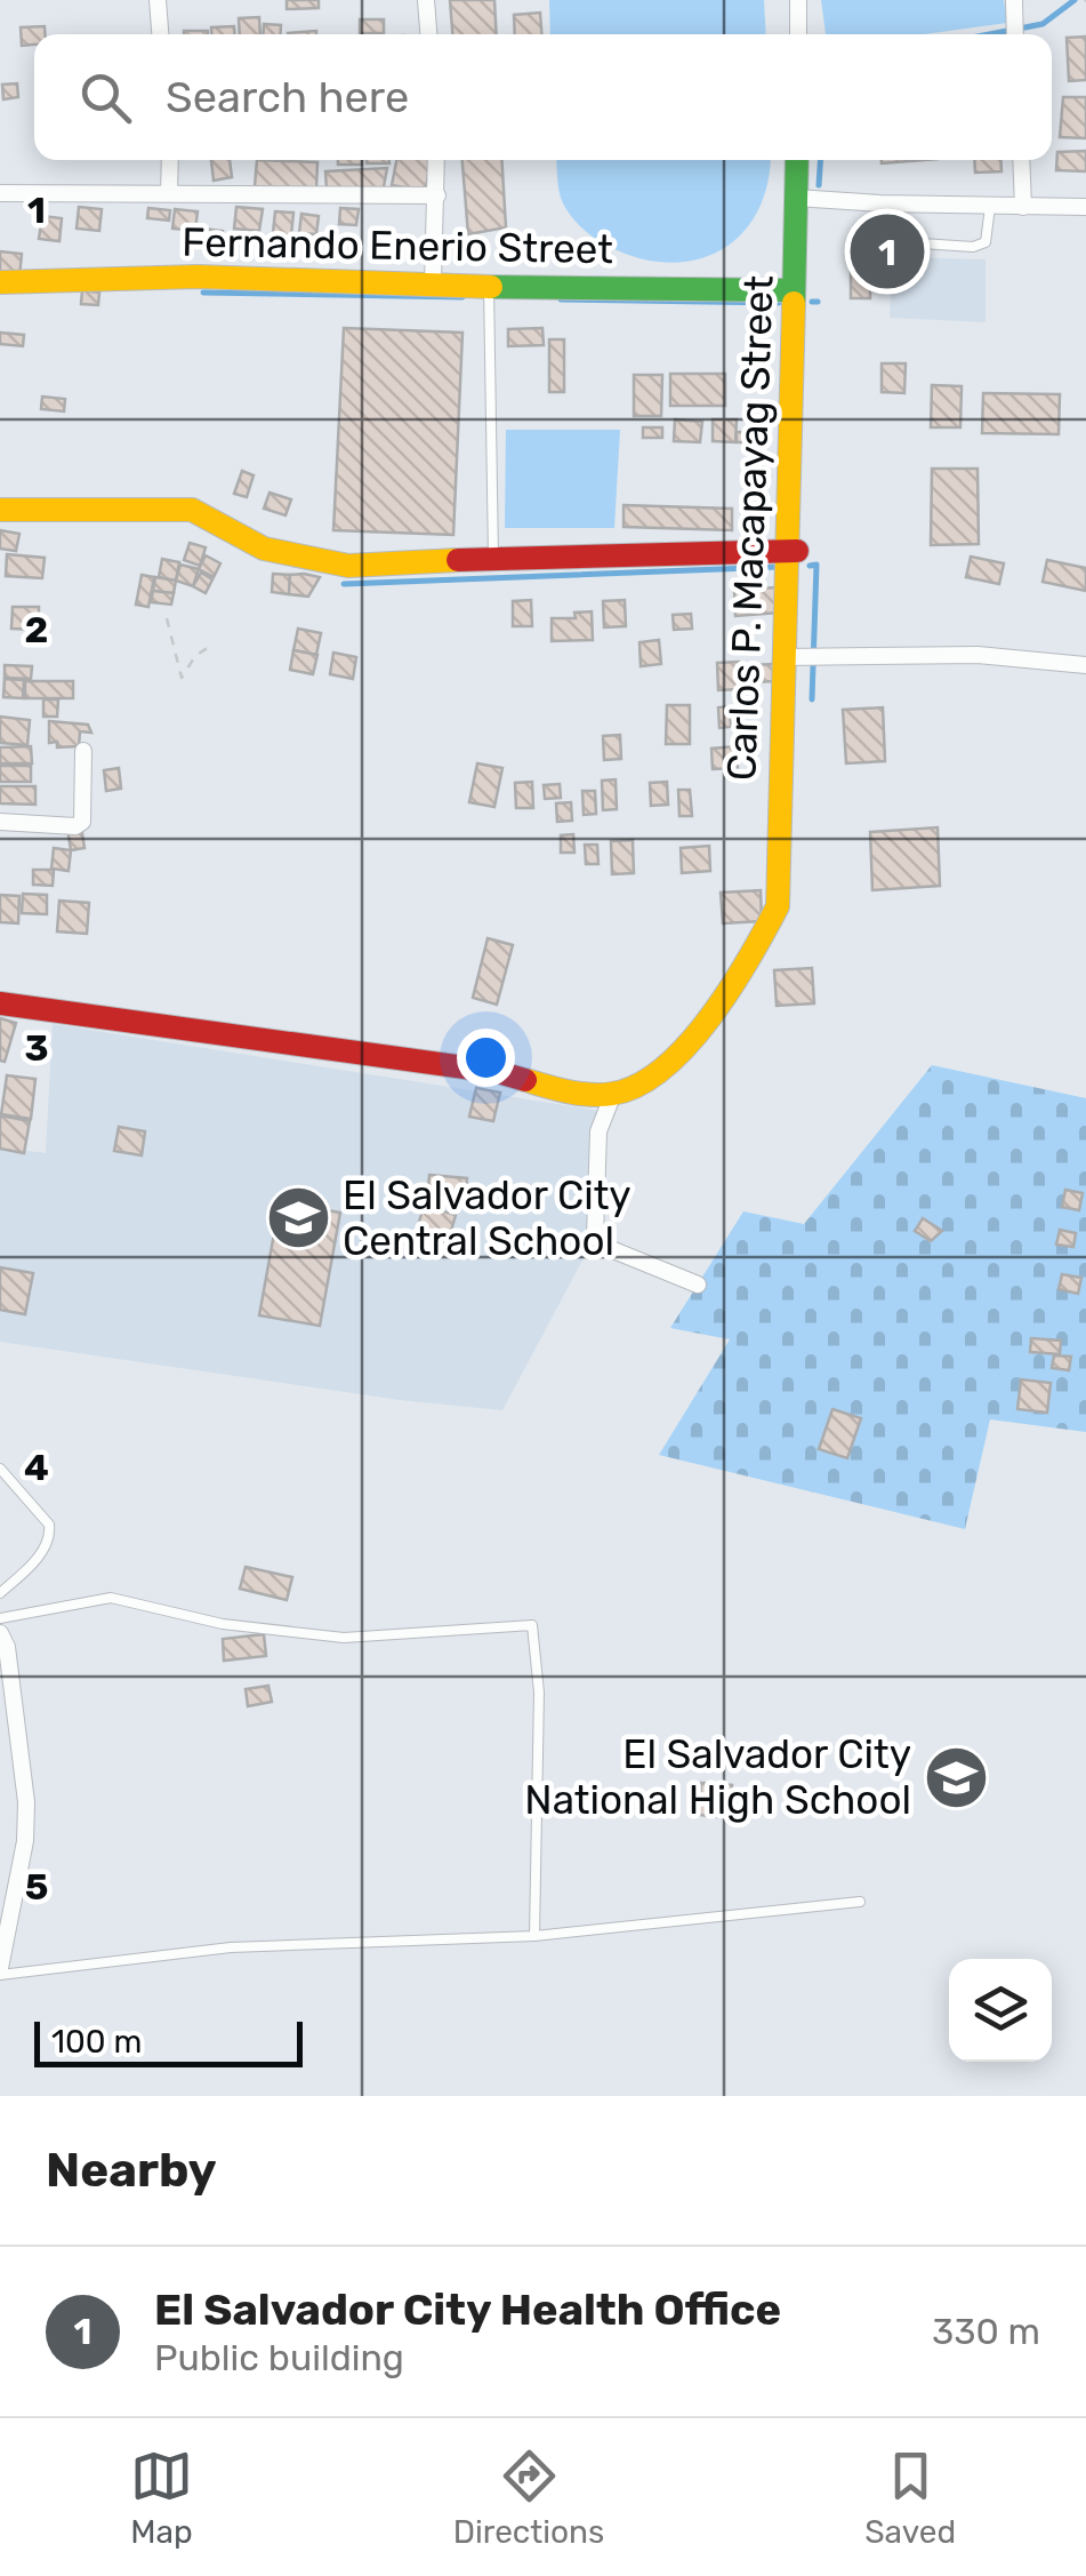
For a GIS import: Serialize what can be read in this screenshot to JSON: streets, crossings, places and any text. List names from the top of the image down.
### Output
{
  "streets": {
    "street": ["Fernando Enerio Street", "Carlos P. Macapayag Street"]
  },
  "crossings": [
    ["Fernando Enerio Street", "Carlos P. Macapayag Street"]
  ],
  "places": {
    "school or university": ["El Salvador City Central School", "El Salvador City National High School"]
  },
  "scale_bar": "100 m",
  "page": {
    "search": "Search here",
    "pins": "1",
    "scale": "100 m",
    "heading": "Nearby",
    "list": [
      {
        "mark": "1",
        "name": "El Salvador City Health Office",
        "note": "Public building",
        "value": "330 m"
      }
    ],
    "nav": ["Map", "Directions", "Saved"]
  },
  "grid": {
    "rows": [
      "1",
      "2",
      "3",
      "4",
      "5"
    ]
  }
}
